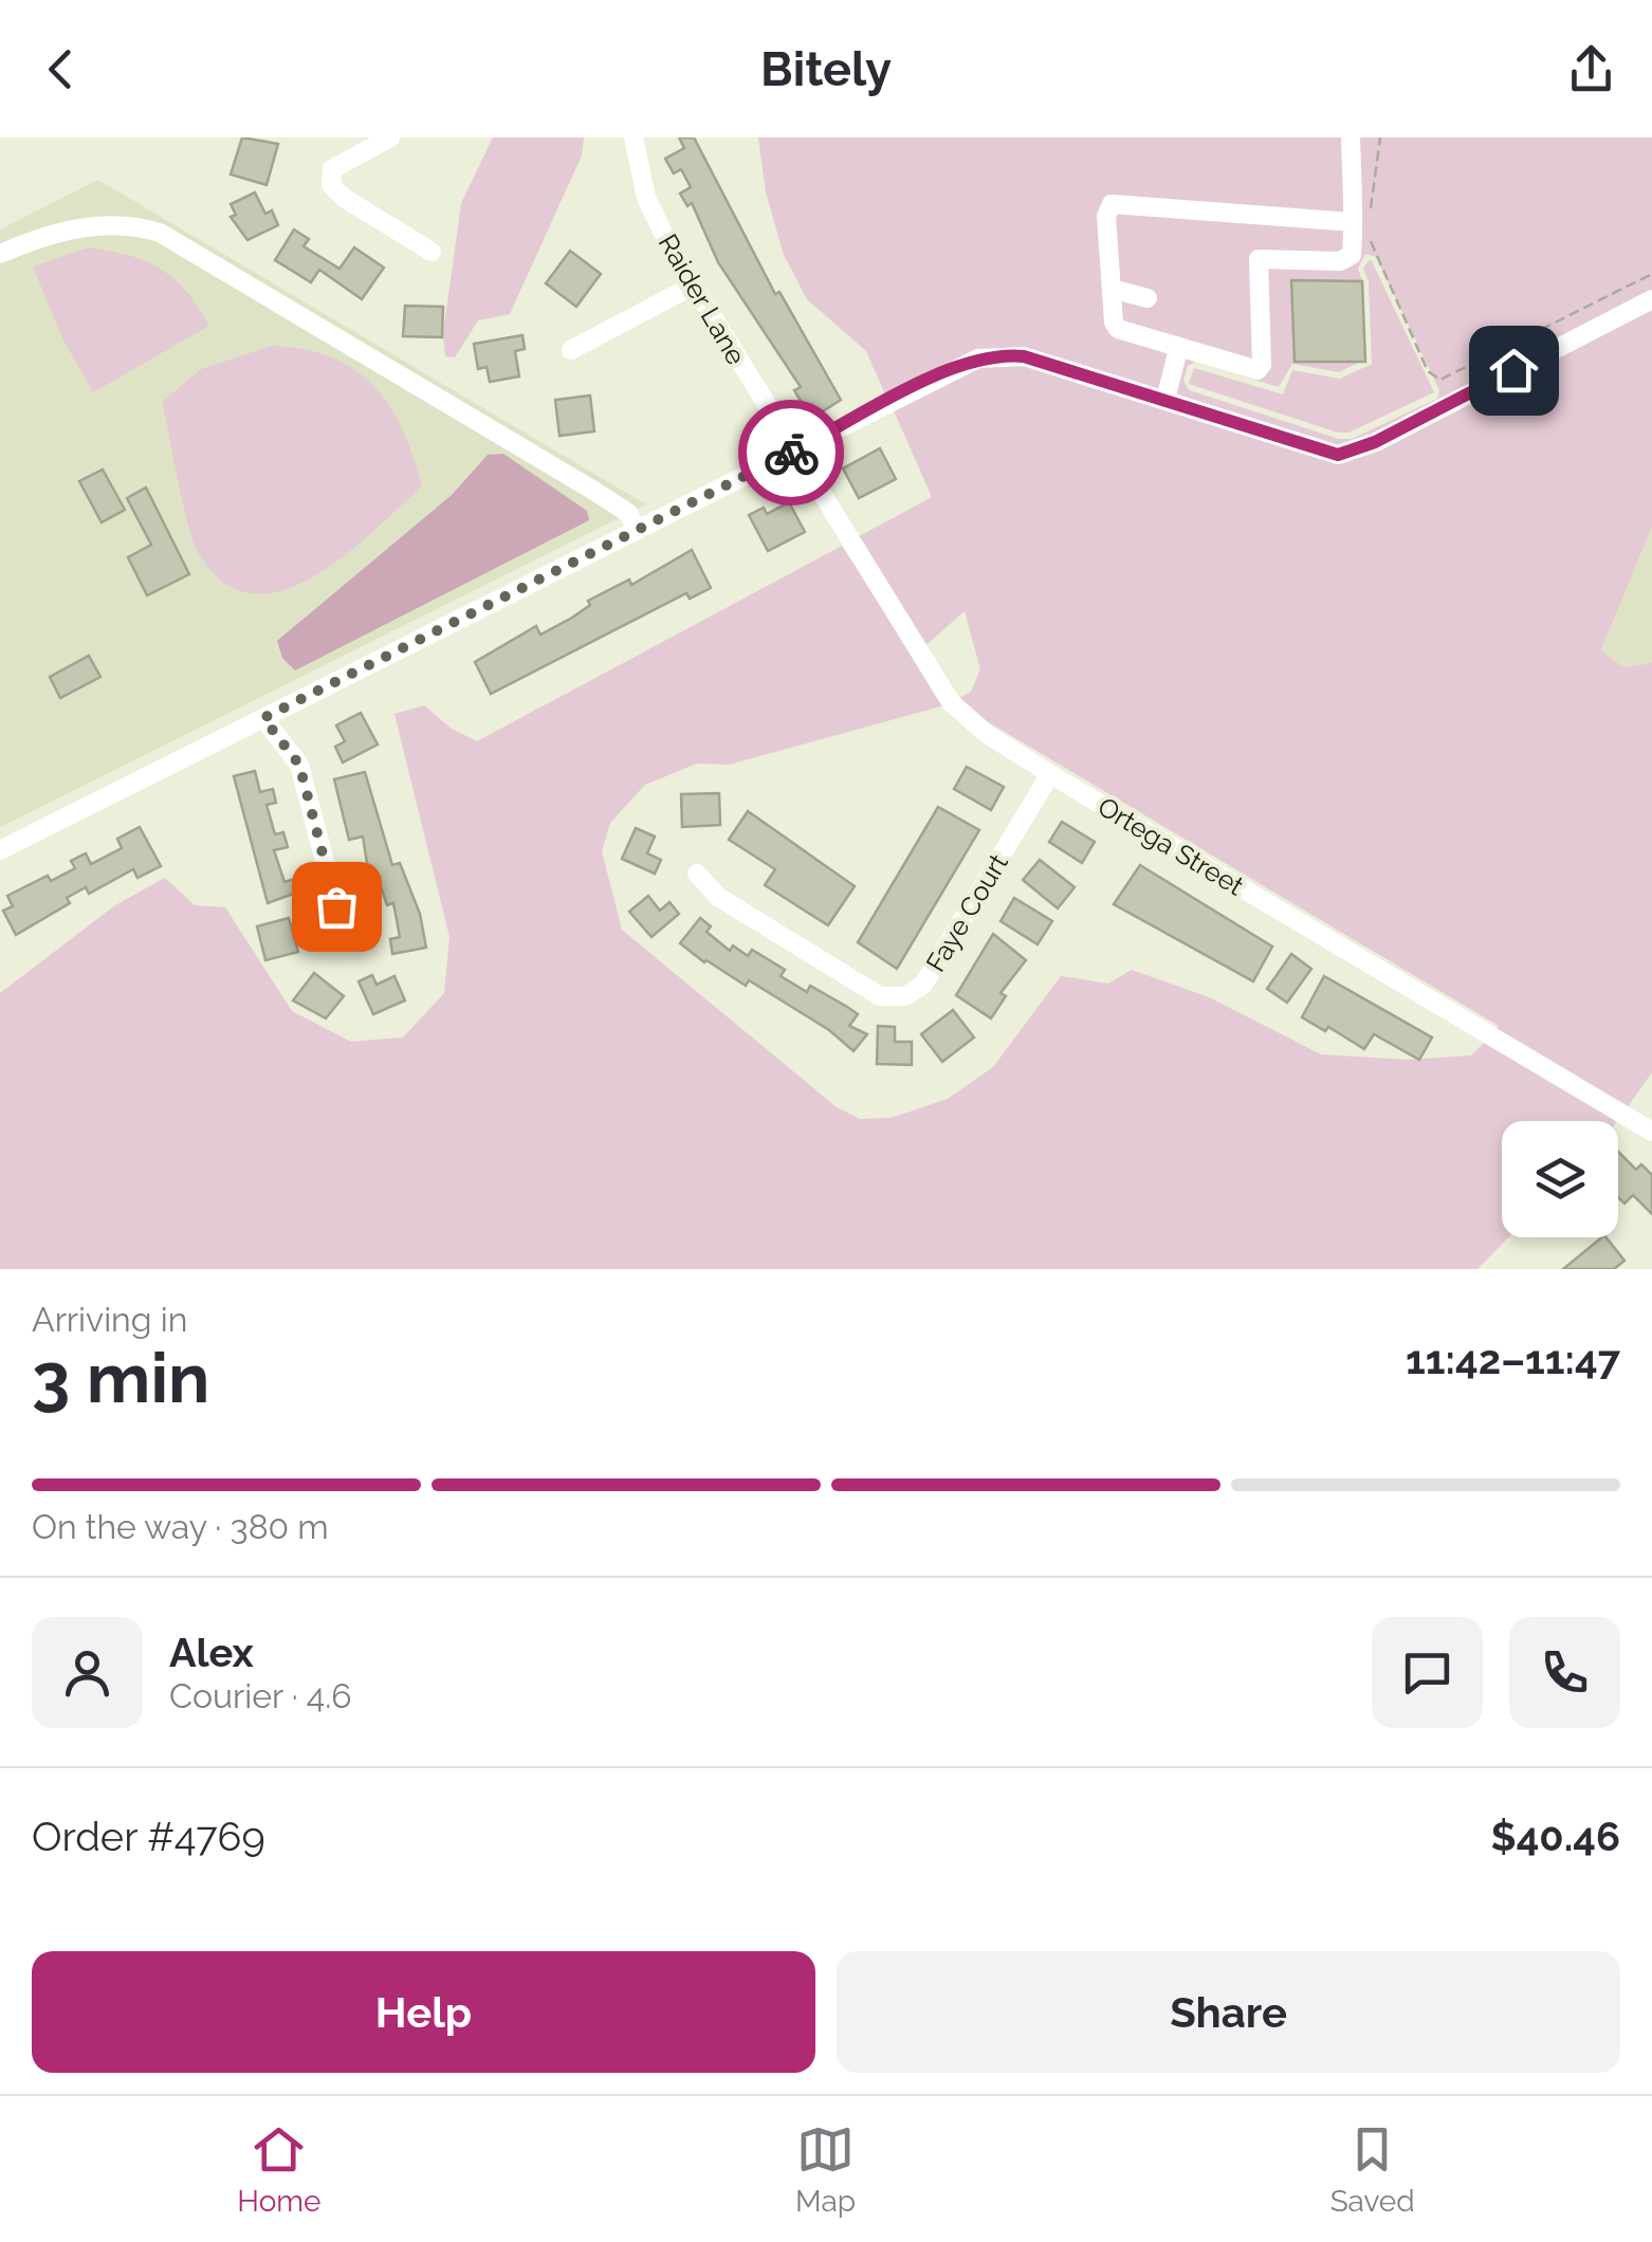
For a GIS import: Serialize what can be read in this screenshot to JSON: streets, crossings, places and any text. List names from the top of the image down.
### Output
{
  "streets": {
    "street": ["Raider Lane", "Ortega Street", "Faye Court"]
  },
  "crossings": [
    ["Raider Lane", "Ortega Street"],
    ["Ortega Street", "Faye Court"]
  ],
  "page": {
    "header": "Bitely",
    "heading": ["3 min", "Arriving in", "11:42–11:47"],
    "panel": [
      "Alex",
      "Courier · 4.6",
      "Order #4769",
      "$40.46"
    ],
    "bar": "On the way · 380 m",
    "buttons": ["Help", "Share"],
    "tabs": ["Home", "Map", "Saved"]
  }
}
